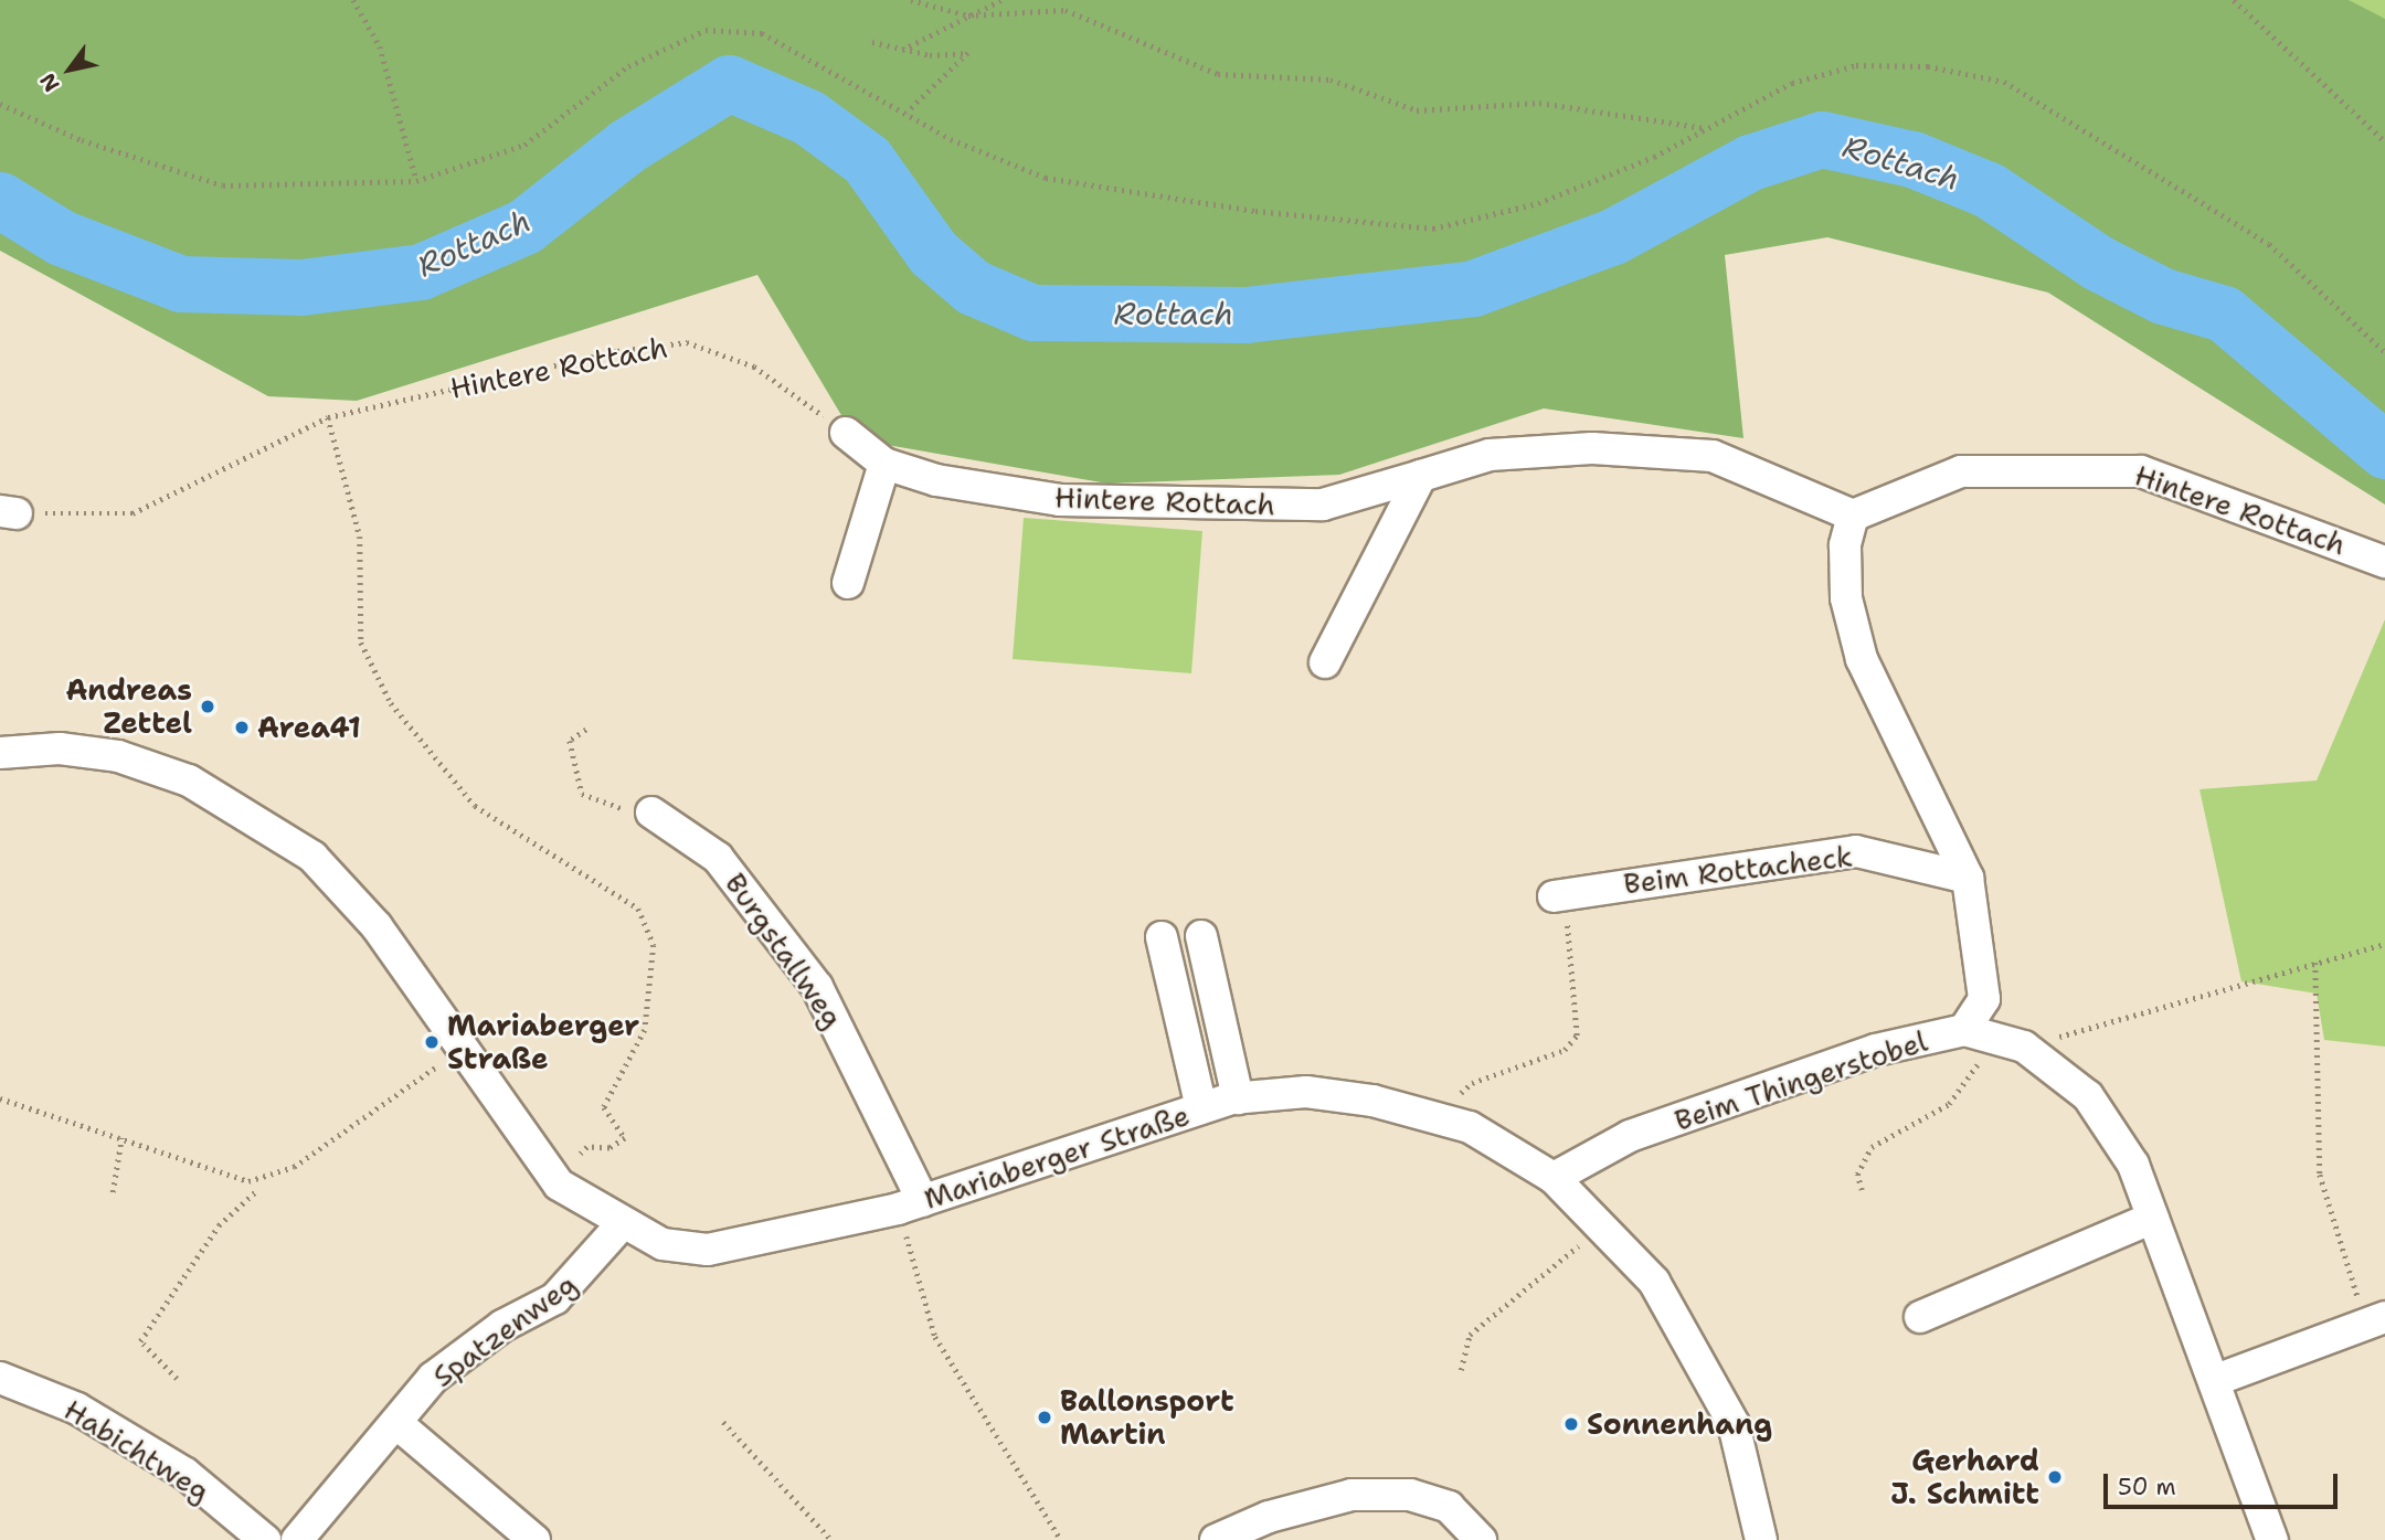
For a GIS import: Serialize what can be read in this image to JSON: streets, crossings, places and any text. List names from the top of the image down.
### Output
{
  "streets": {
    "street": [
      "Hintere Rottach",
      "Beim Rottacheck",
      "Burgstallweg",
      "Beim Thingerstobel",
      "Mariaberger Straße",
      "Spatzenweg",
      "Habichtweg"
    ]
  },
  "crossings": [
    ["Burgstallweg", "Mariaberger Straße"],
    ["Beim Thingerstobel", "Mariaberger Straße"],
    ["Mariaberger Straße", "Spatzenweg"]
  ],
  "water": ["Rottach"],
  "places": [
    "Andreas Zettel",
    "Area41",
    "Mariaberger Straße",
    "Ballonsport Martin",
    "Sonnenhang",
    "Gerhard J. Schmitt"
  ],
  "scale_bar": "50 m",
  "north": "bottom left"
}
